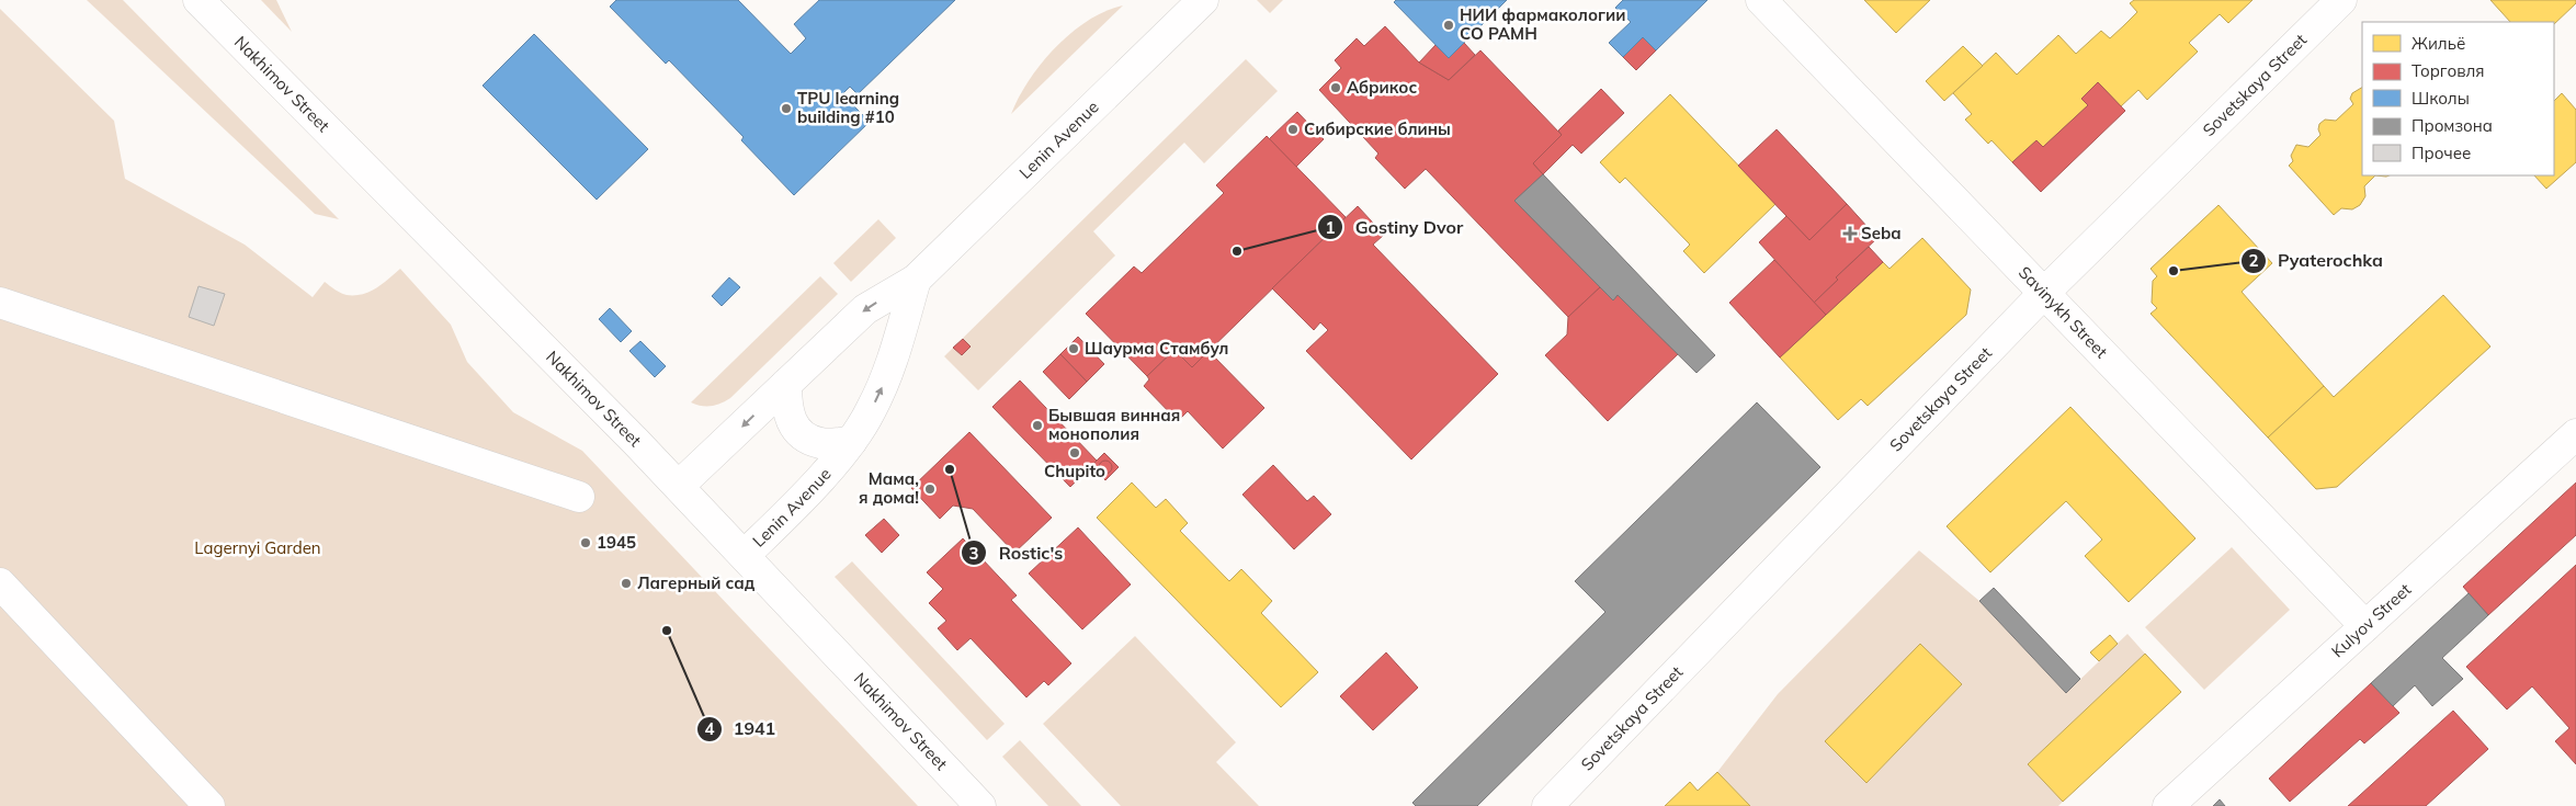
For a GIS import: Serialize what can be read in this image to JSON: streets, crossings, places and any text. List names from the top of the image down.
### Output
{
  "streets": {
    "street": [
      "Nakhimov Street",
      "Sovetskaya Street",
      "Lenin Avenue",
      "Savinykh Street",
      "Kulyov Street"
    ]
  },
  "crossings": [
    ["Nakhimov Street", "Lenin Avenue"],
    ["Sovetskaya Street", "Savinykh Street"],
    ["Savinykh Street", "Kulyov Street"]
  ],
  "parks": ["Lagernyi Garden"],
  "places": {
    "other": [
      "НИИ фармакологии СО РАМН",
      "Абрикос",
      "TPU learning building #10",
      "Сибирские блины",
      "Gostiny Dvor",
      "Pyaterochka",
      "Шаурма Стамбул",
      "Бывшая винная монополия",
      "Chupito",
      "Rostic's",
      "Мама, я дома!",
      "1945",
      "Лагерный сад",
      "1941"
    ],
    "health": ["Seba"]
  },
  "legend": [
    "Жильё",
    "Торговля",
    "Школы",
    "Промзона",
    "Прочее"
  ]
}
